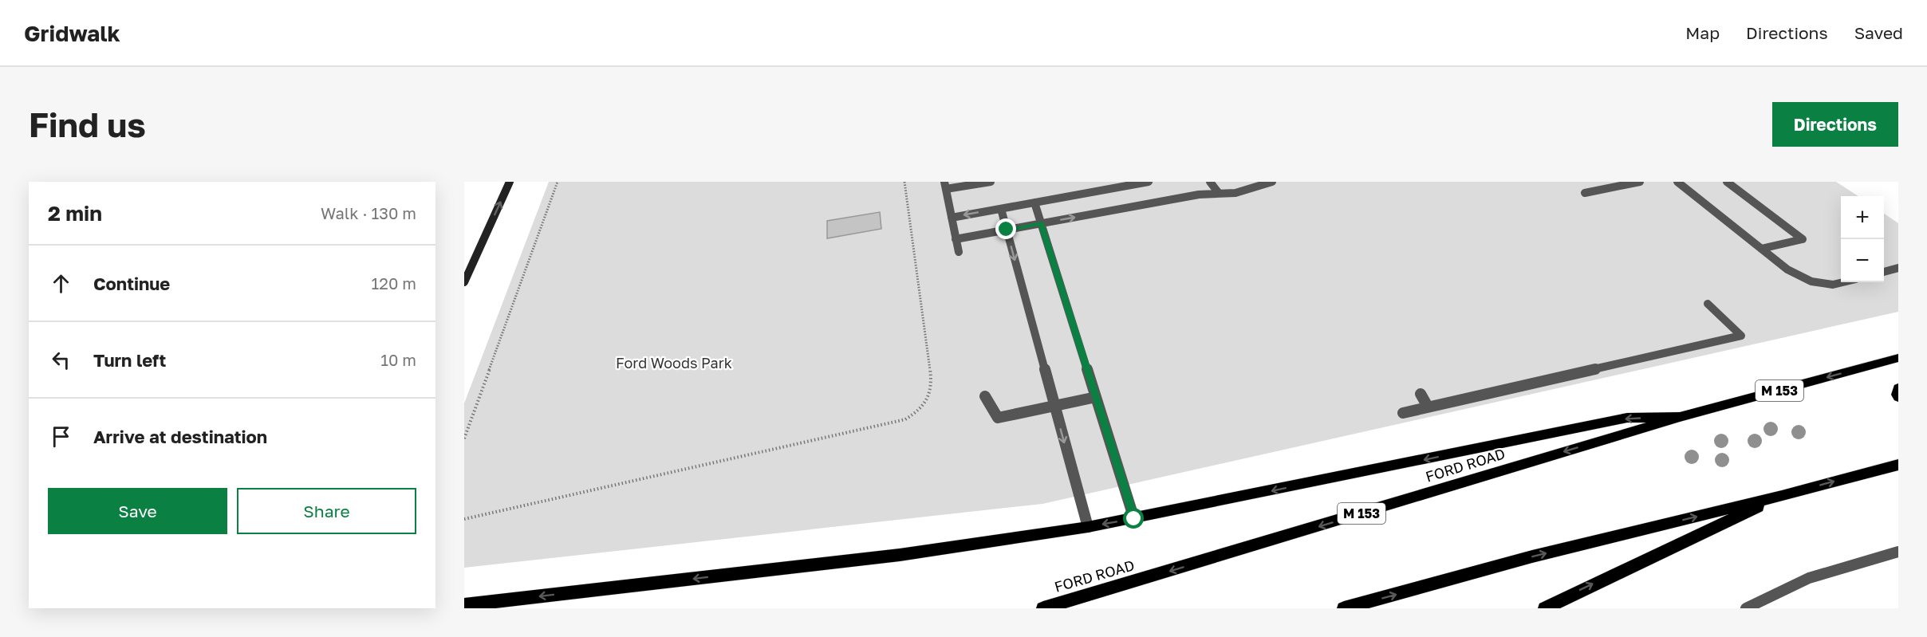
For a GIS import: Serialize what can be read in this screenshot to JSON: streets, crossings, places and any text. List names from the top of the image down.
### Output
{
  "streets": {
    "main road": ["M 153", "FORD ROAD"]
  },
  "parks": ["Ford Woods Park"],
  "page": {
    "header": "Gridwalk",
    "nav": ["Map", "Directions", "Saved"],
    "buttons": [
      "Directions",
      ["Save", "Share"]
    ],
    "title": "Find us",
    "heading": ["2 min", "Walk · 130 m"],
    "map_buttons": ["+", "−"],
    "list": [
      ["Continue", "120 m"],
      ["Turn left", "10 m"],
      "Arrive at destination"
    ]
  }
}
